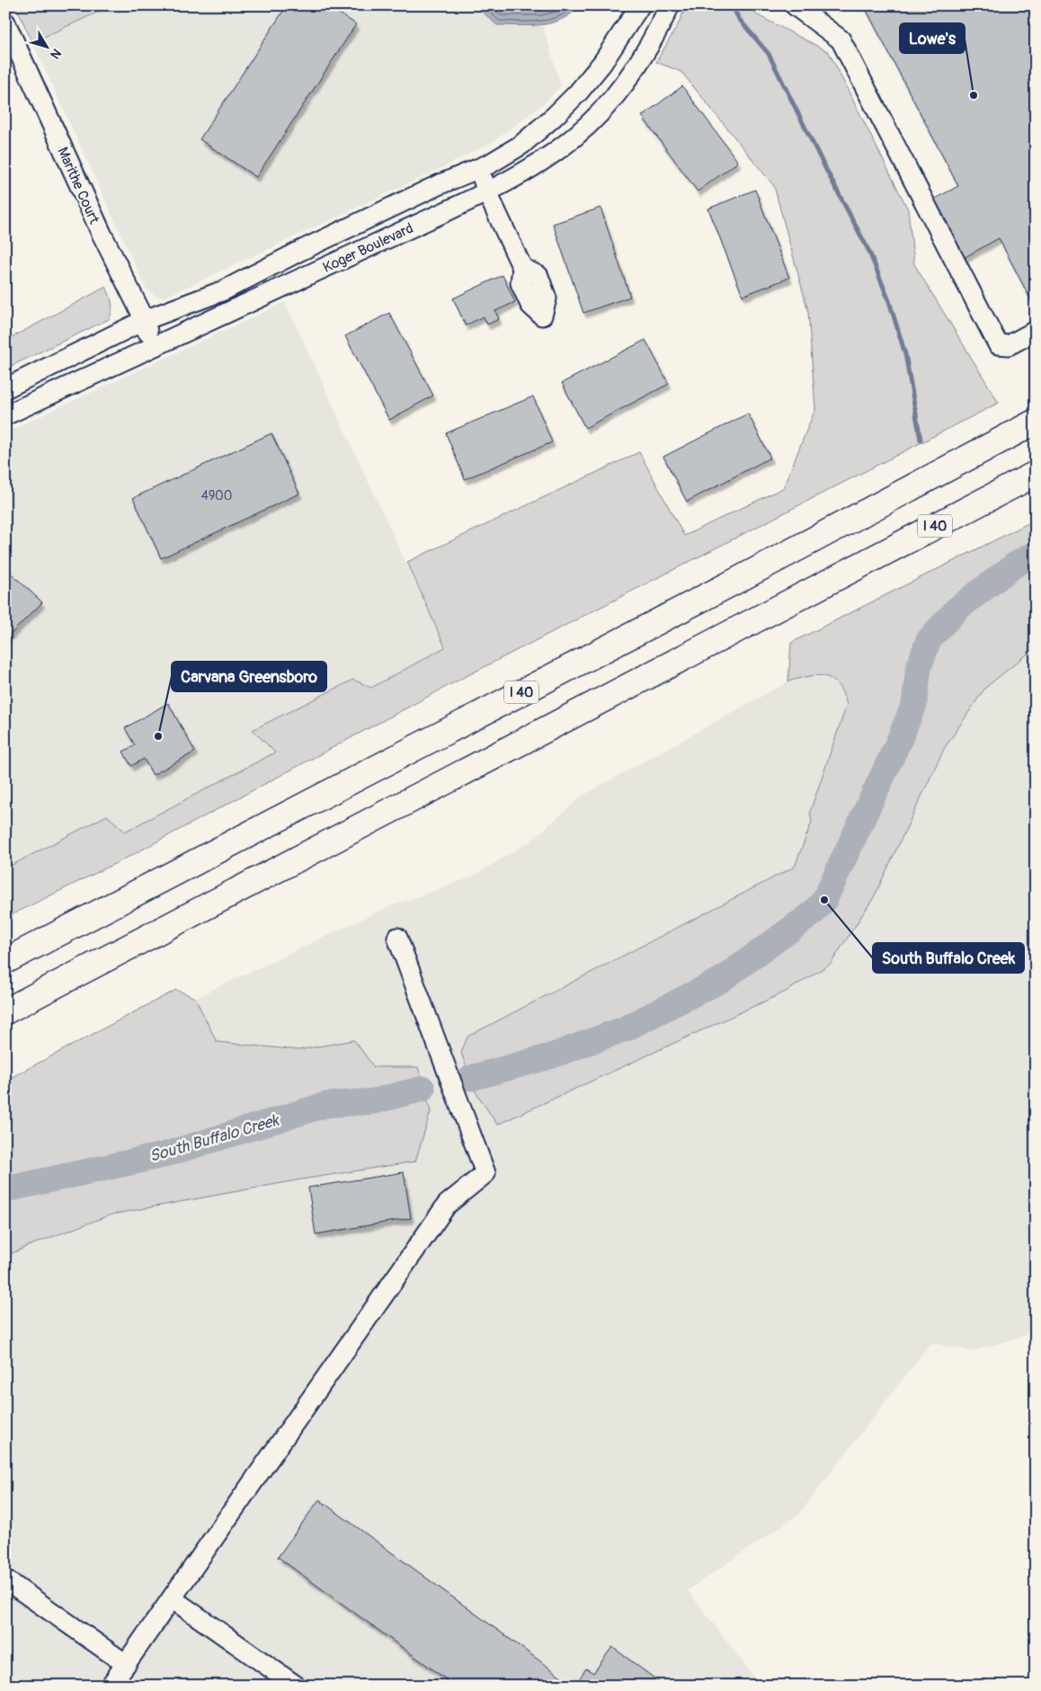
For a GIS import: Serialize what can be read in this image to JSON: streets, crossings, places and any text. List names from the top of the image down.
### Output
{
  "streets": {
    "highway": ["I 40"],
    "street": ["Marithe Court", "Koger Boulevard"]
  },
  "crossings": [
    ["Marithe Court", "Koger Boulevard"]
  ],
  "water": ["South Buffalo Creek"],
  "places": ["Lowe's", "Carvana Greensboro", "South Buffalo Creek"],
  "house_numbers": ["4900"],
  "north": "bottom right"
}
